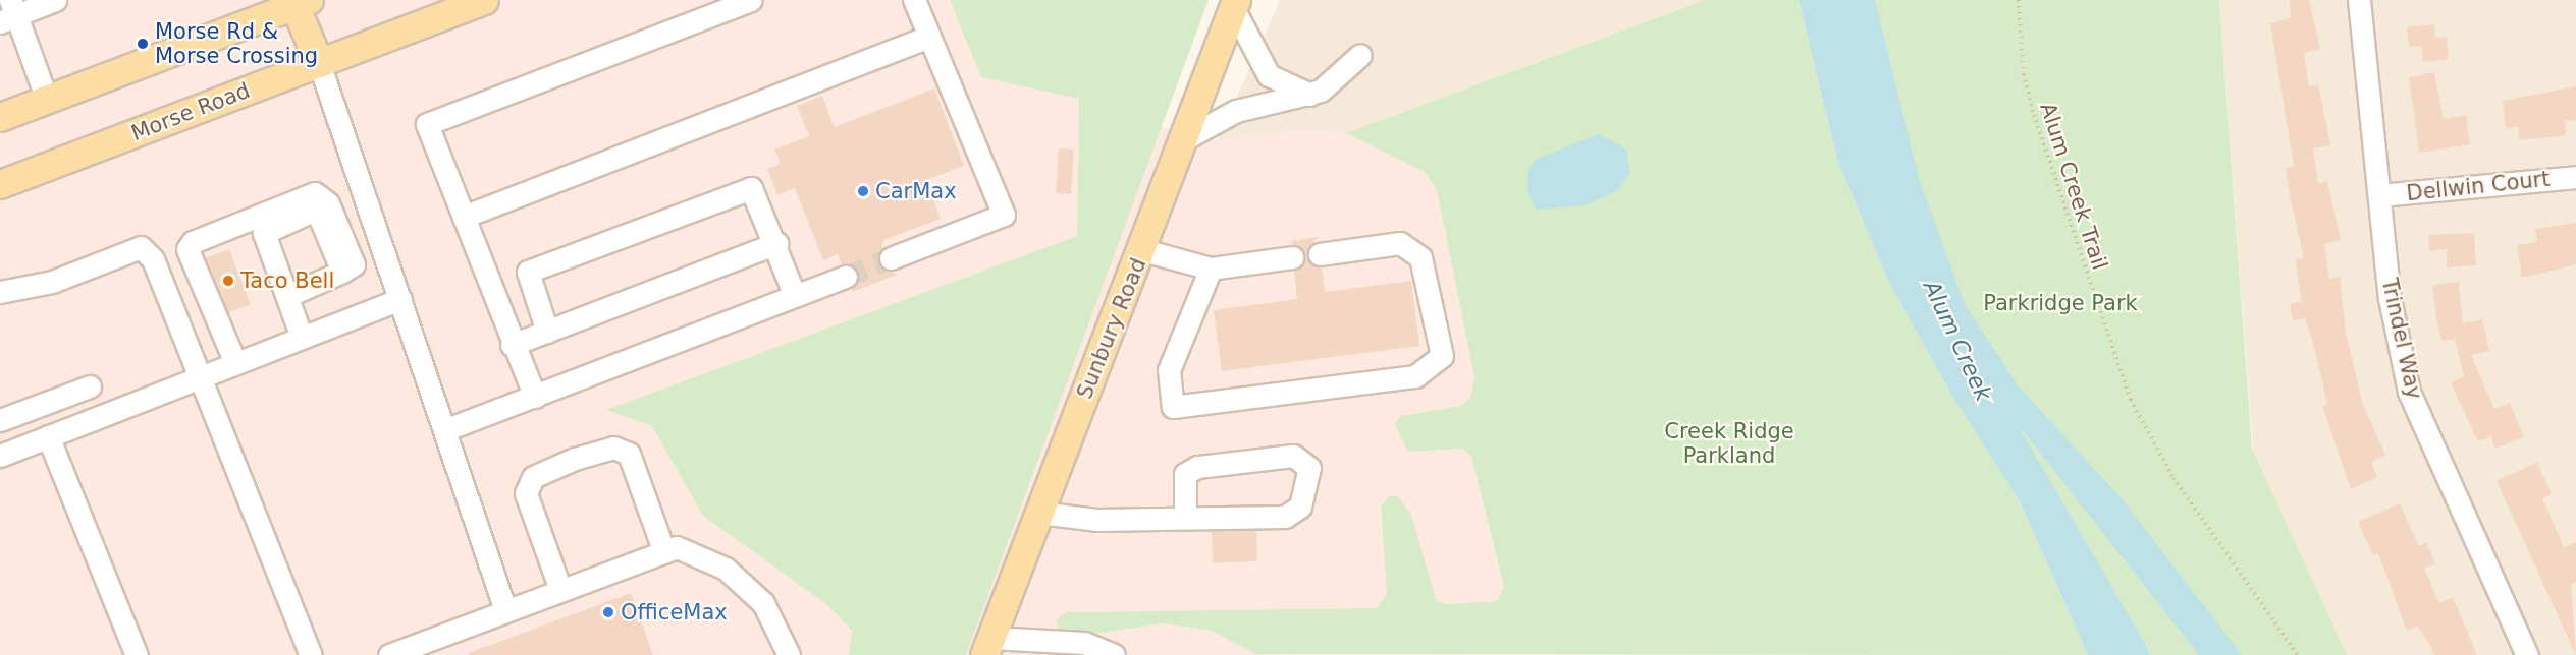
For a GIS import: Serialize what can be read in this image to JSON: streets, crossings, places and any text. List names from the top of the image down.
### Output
{
  "streets": {
    "main road": ["Morse Road", "Sunbury Road"],
    "street": ["Dellwin Court", "Trindel Way"],
    "path": ["Alum Creek Trail"]
  },
  "crossings": [
    ["Dellwin Court", "Trindel Way"]
  ],
  "water": ["Alum Creek"],
  "parks": ["Parkridge Park", "Creek Ridge Parkland"],
  "places": [
    "Morse Rd & Morse Crossing",
    "CarMax",
    "Taco Bell",
    "OfficeMax"
  ]
}
